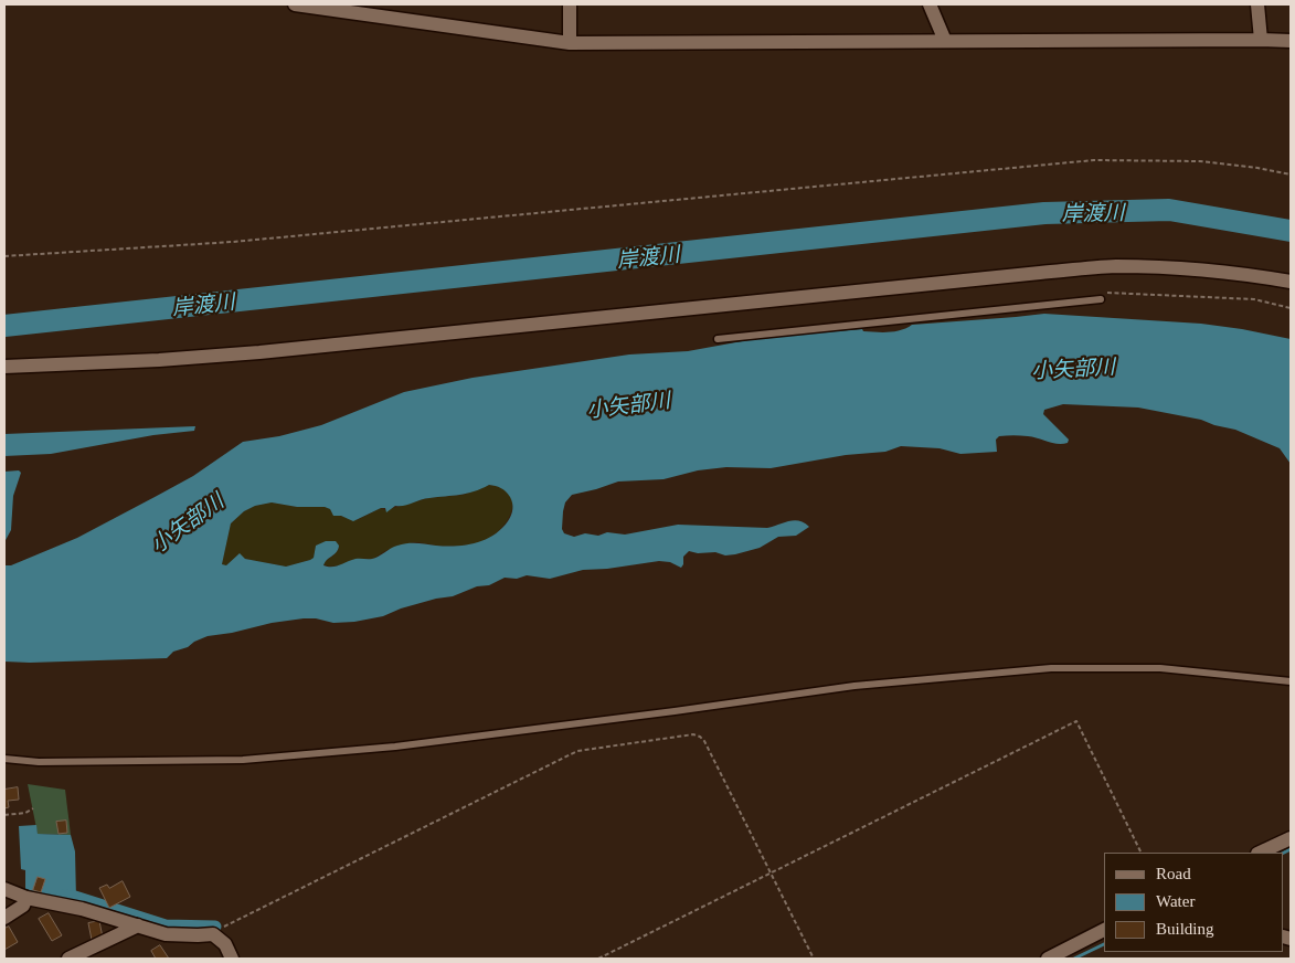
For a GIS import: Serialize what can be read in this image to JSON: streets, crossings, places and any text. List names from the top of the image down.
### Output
{
  "water": ["岸渡川", "小矢部川"],
  "legend": ["Road", "Water", "Building"]
}
